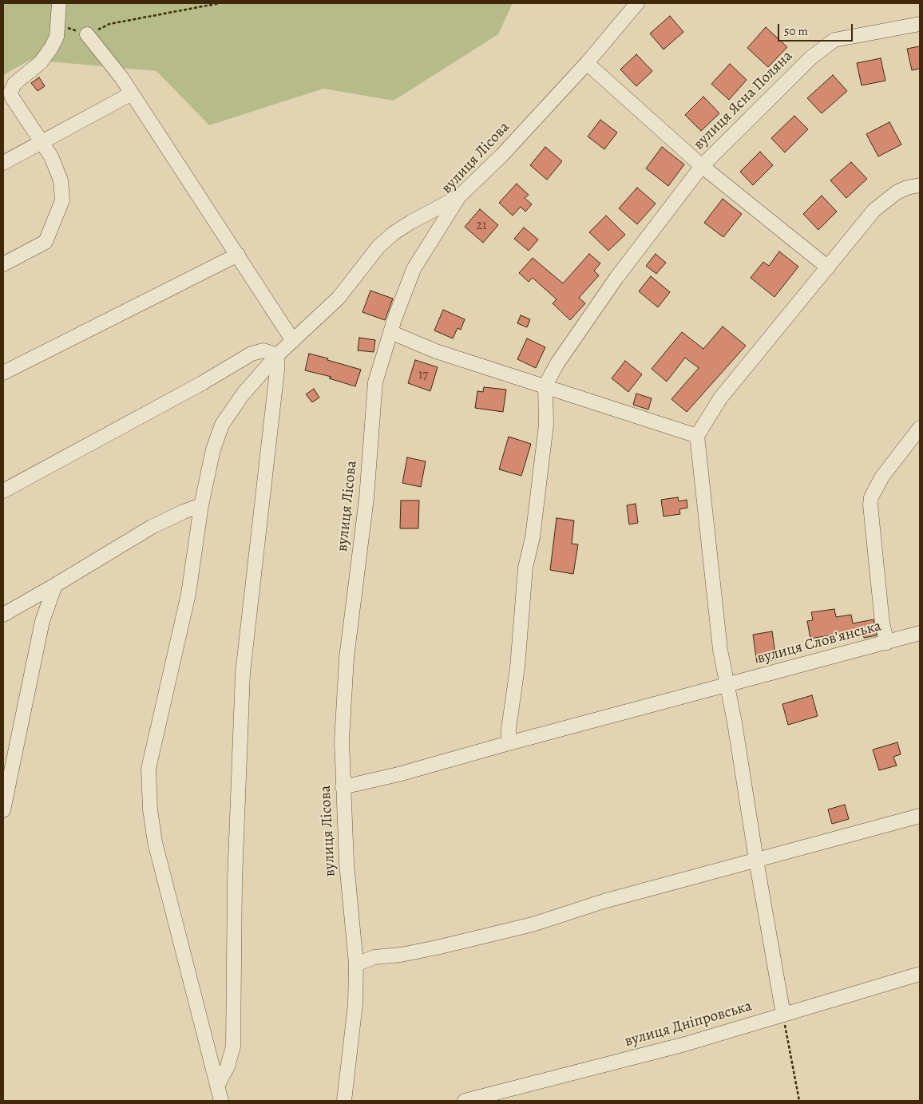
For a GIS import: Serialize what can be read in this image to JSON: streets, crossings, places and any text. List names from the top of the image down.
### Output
{
  "streets": {
    "street": [
      "вулиця Ясна Поляна",
      "вулиця Лісова",
      "вулиця Словʼянська",
      "вулиця Дніпровська"
    ]
  },
  "crossings": [
    ["вулиця Лісова", "вулиця Словʼянська"]
  ],
  "house_numbers": ["21", "17"],
  "scale_bar": "50 m"
}
